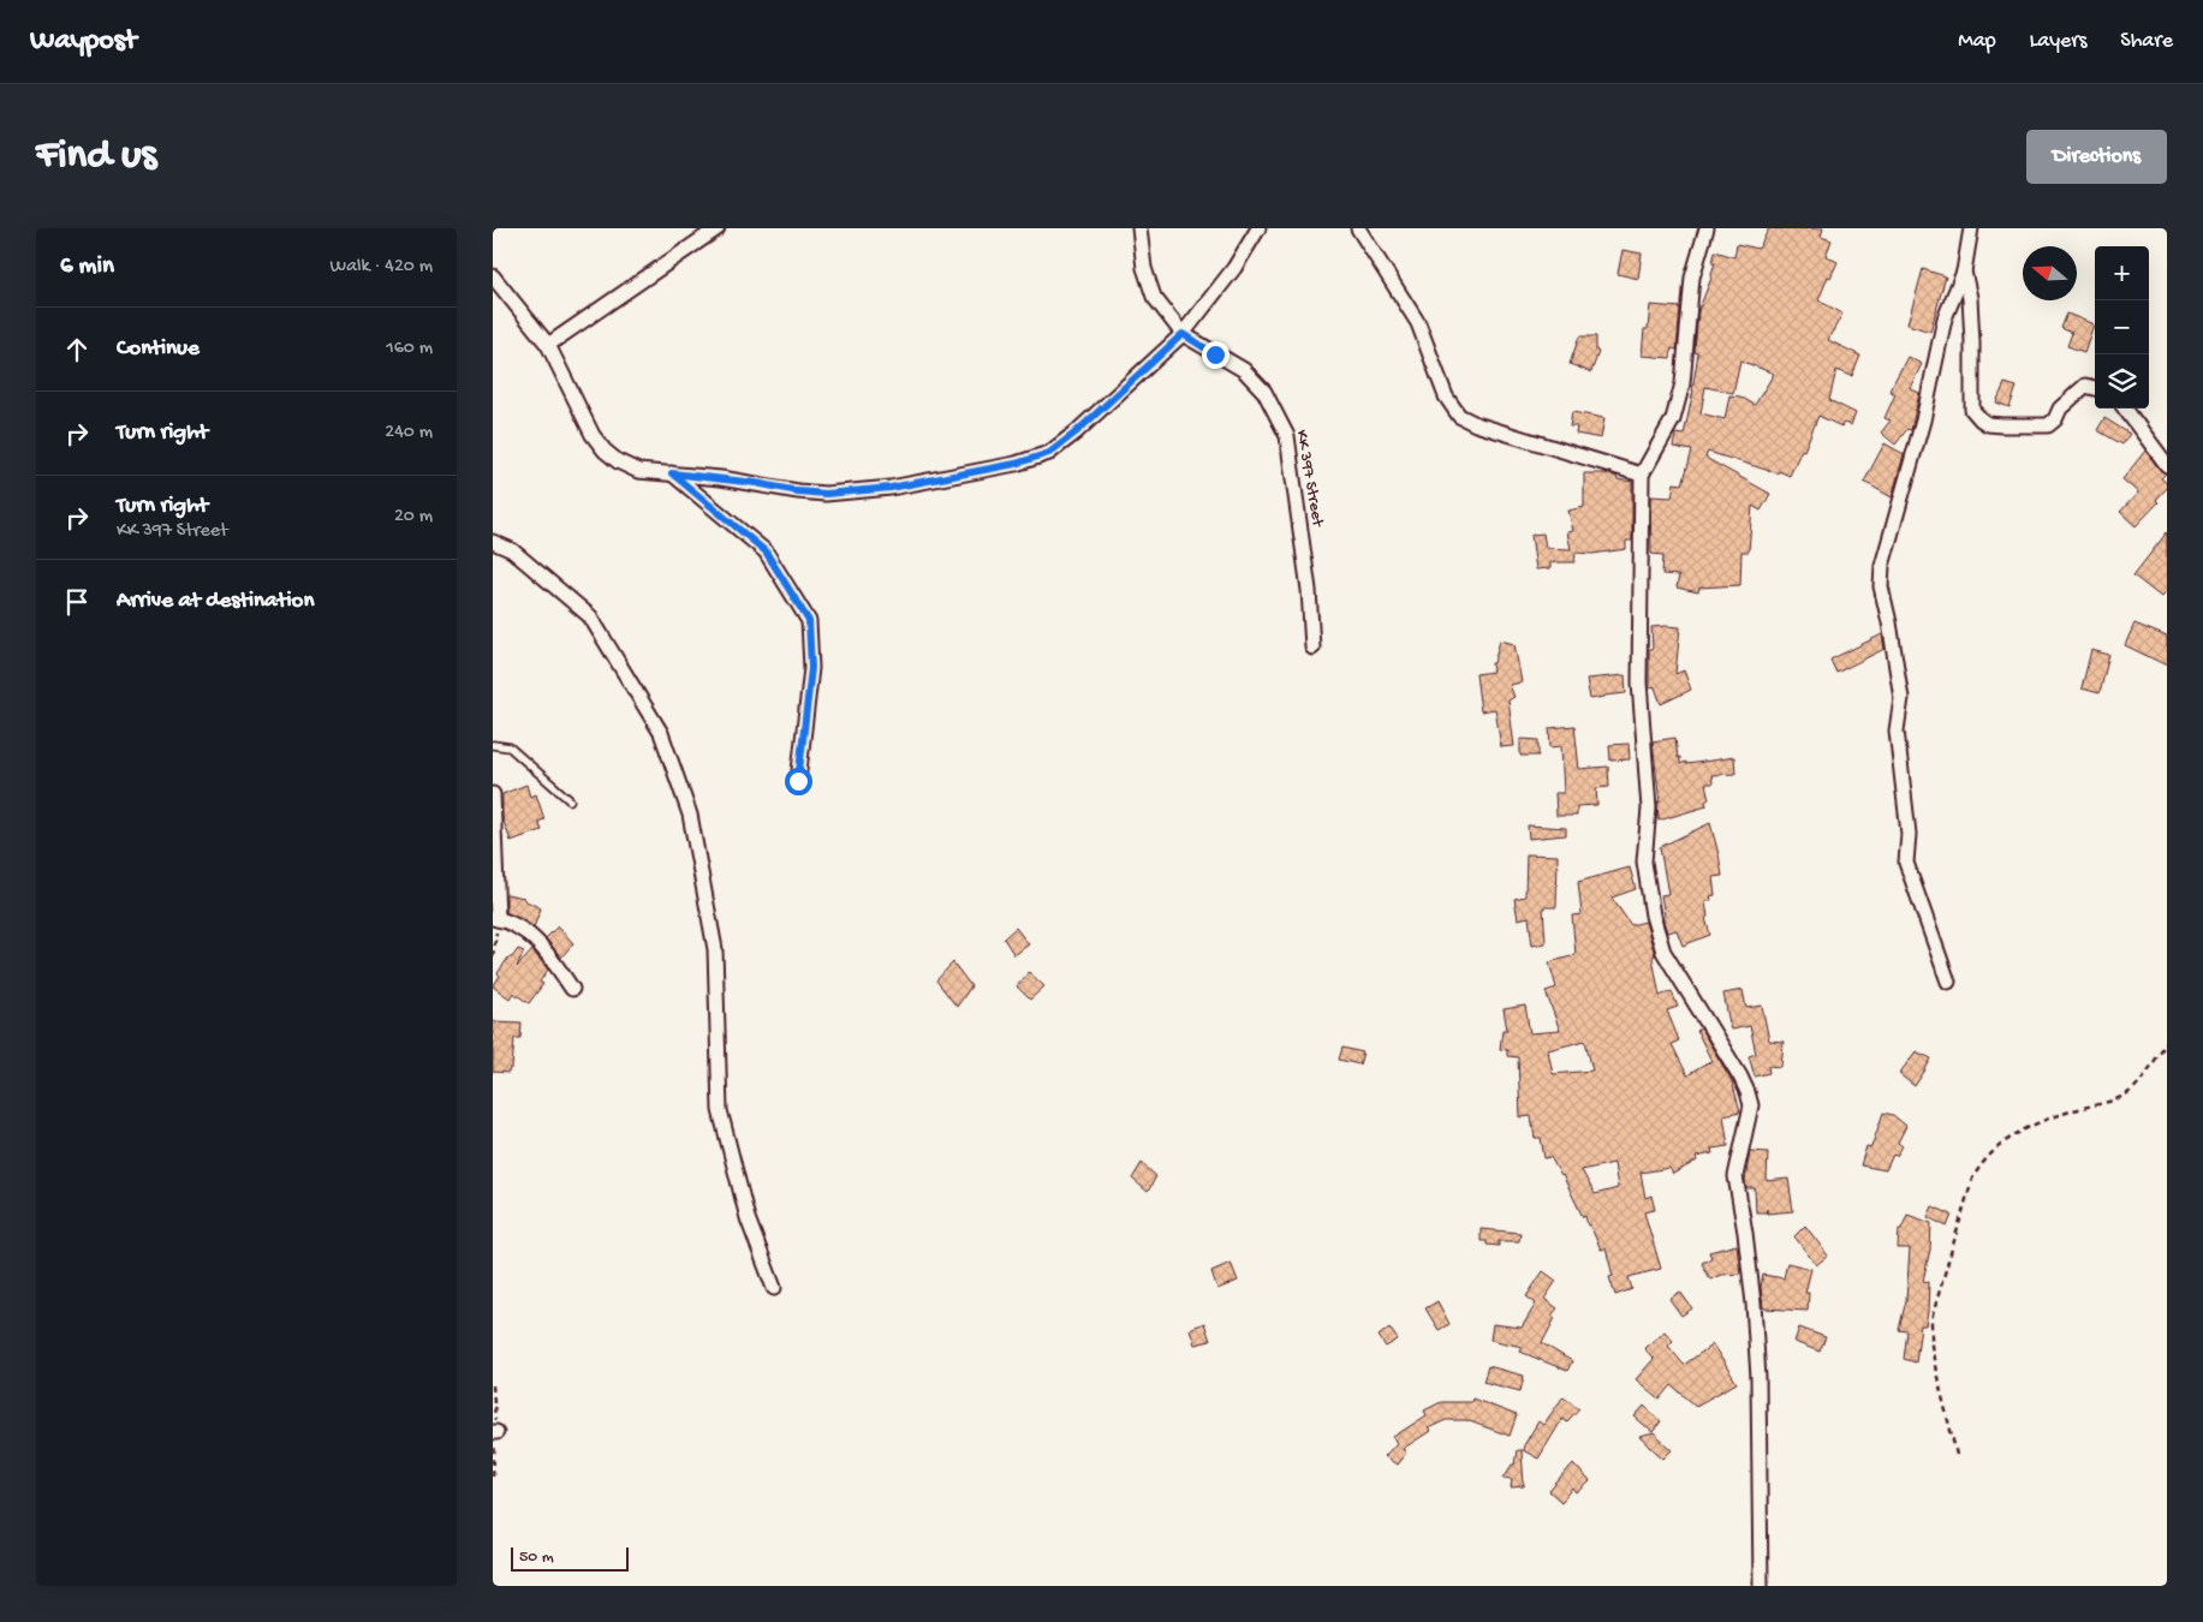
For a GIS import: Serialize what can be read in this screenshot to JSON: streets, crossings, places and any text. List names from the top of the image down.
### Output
{
  "streets": {
    "street": ["KK 397 Street"]
  },
  "scale_bar": "50 m",
  "north": "left",
  "page": {
    "header": "Waypost",
    "nav": ["Map", "Layers", "Share"],
    "buttons": "Directions",
    "title": "Find us",
    "heading": ["6 min", "Walk · 420 m"],
    "map_buttons": ["+", "−"],
    "list": [
      ["Continue", "160 m"],
      ["Turn right", "240 m"],
      ["Turn right", "KK 397 Street", "20 m"],
      "Arrive at destination"
    ],
    "scale": "50 m"
  }
}
